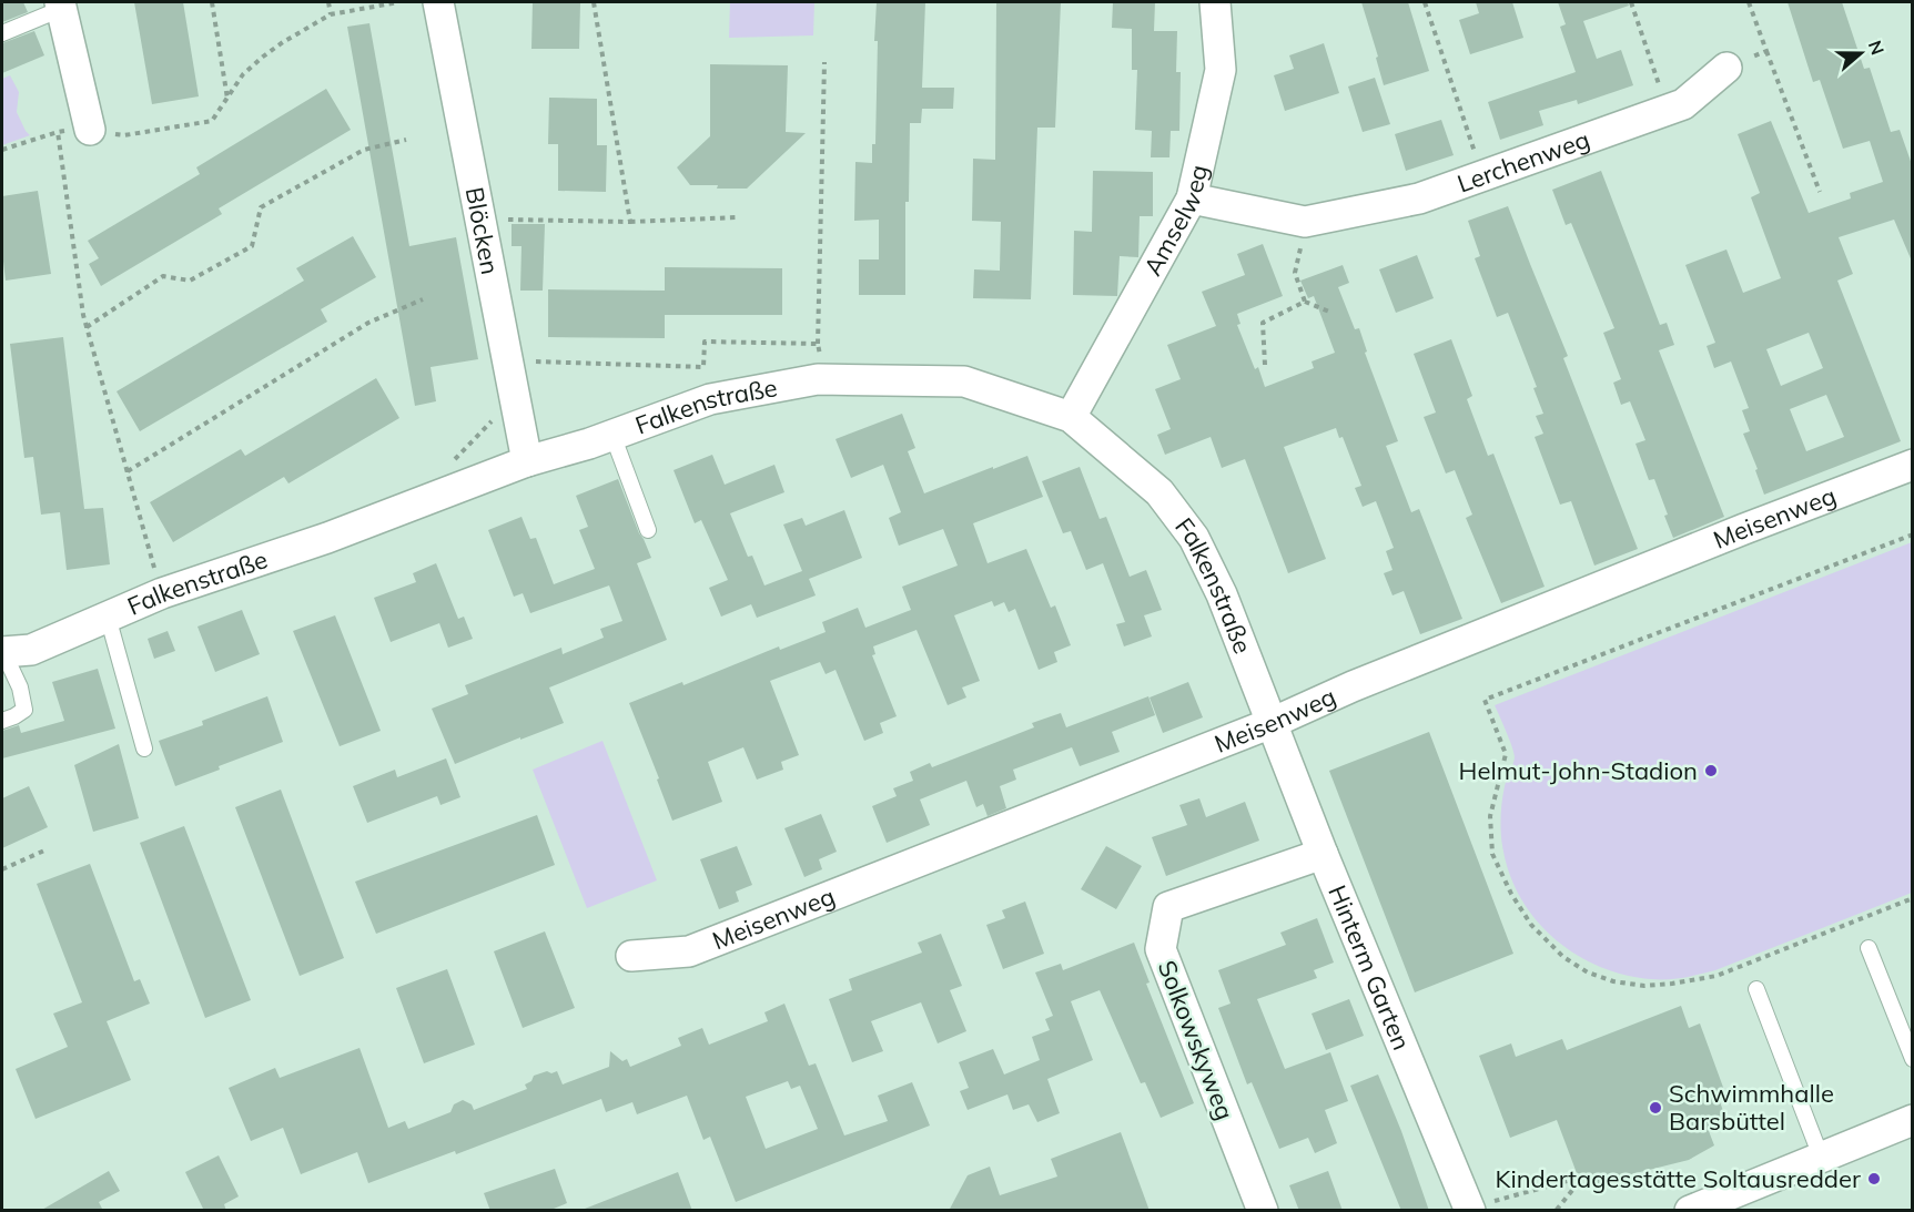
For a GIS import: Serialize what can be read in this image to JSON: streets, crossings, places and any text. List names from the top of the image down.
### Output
{
  "streets": {
    "street": [
      "Lerchenweg",
      "Amselweg",
      "Blöcken",
      "Falkenstraße",
      "Meisenweg",
      "Hinterm Garten",
      "Solkowskyweg"
    ]
  },
  "crossings": [
    ["Lerchenweg", "Amselweg"],
    ["Amselweg", "Falkenstraße"],
    ["Blöcken", "Falkenstraße"],
    ["Falkenstraße", "Meisenweg"],
    ["Falkenstraße", "Hinterm Garten"],
    ["Meisenweg", "Hinterm Garten"],
    ["Hinterm Garten", "Solkowskyweg"]
  ],
  "places": ["Helmut-John-Stadion", "Schwimmhalle Barsbüttel", "Kindertagesstätte Soltausredder"],
  "north": "right"
}
